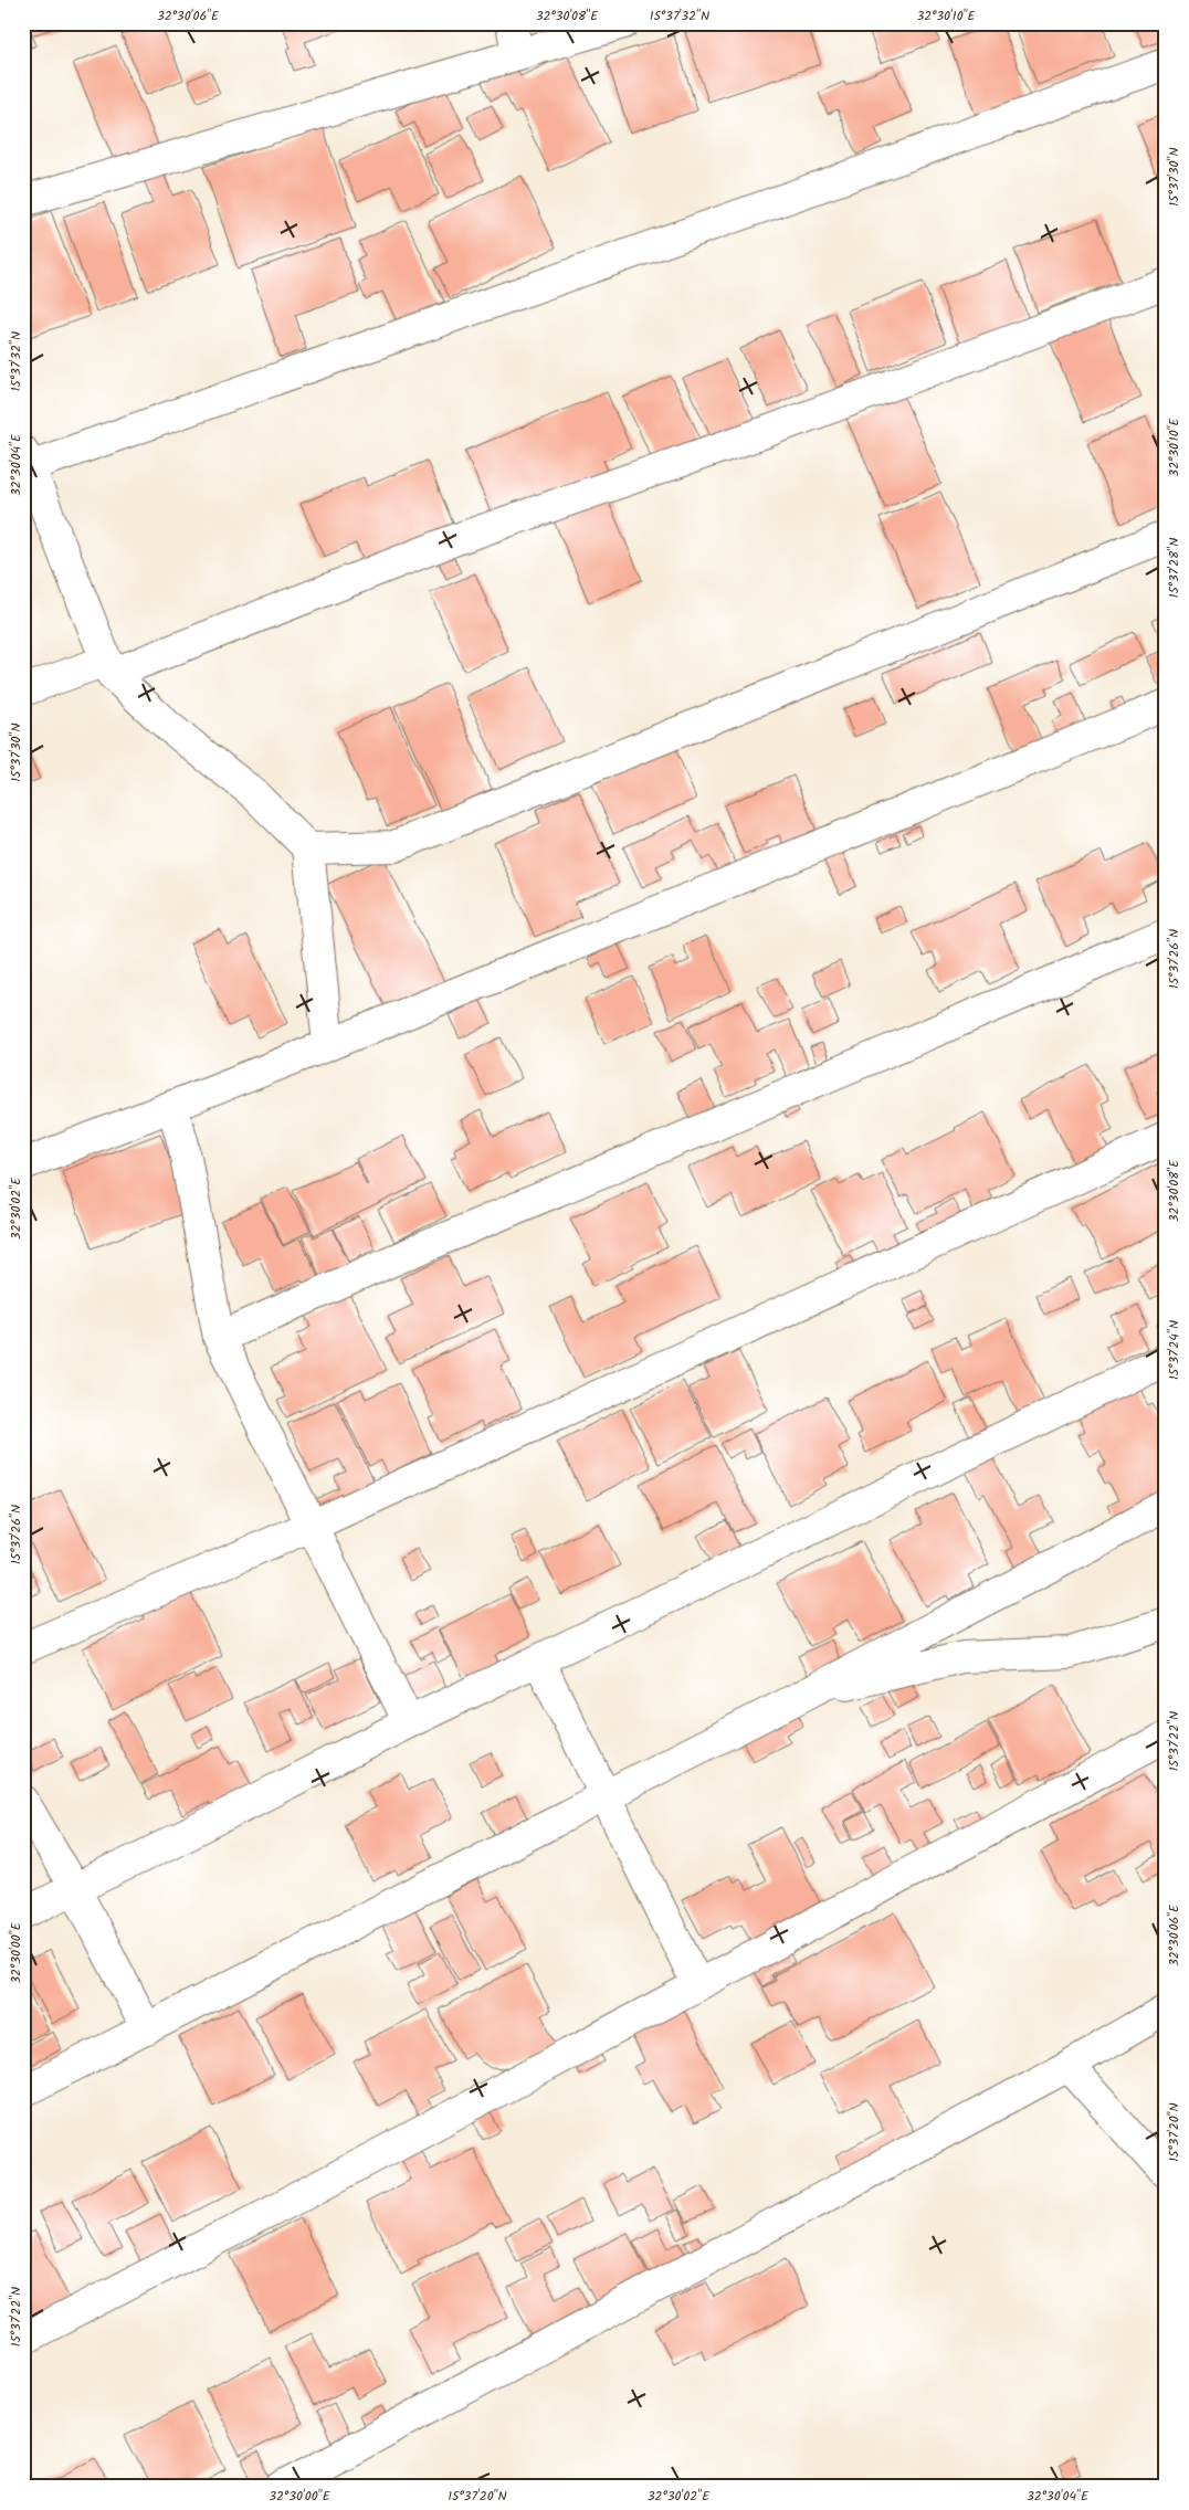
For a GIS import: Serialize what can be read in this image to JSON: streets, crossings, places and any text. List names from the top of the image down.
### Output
{
  "coordinates": [
    "32°30'06\"E",
    "32°30'08\"E",
    "15°37'32\"N",
    "32°30'10\"E",
    "15°37'30\"N",
    "32°30'04\"E",
    "15°37'28\"N",
    "15°37'26\"N",
    "32°30'02\"E",
    "15°37'24\"N",
    "15°37'22\"N",
    "32°30'00\"E",
    "15°37'20\"N"
  ]
}
